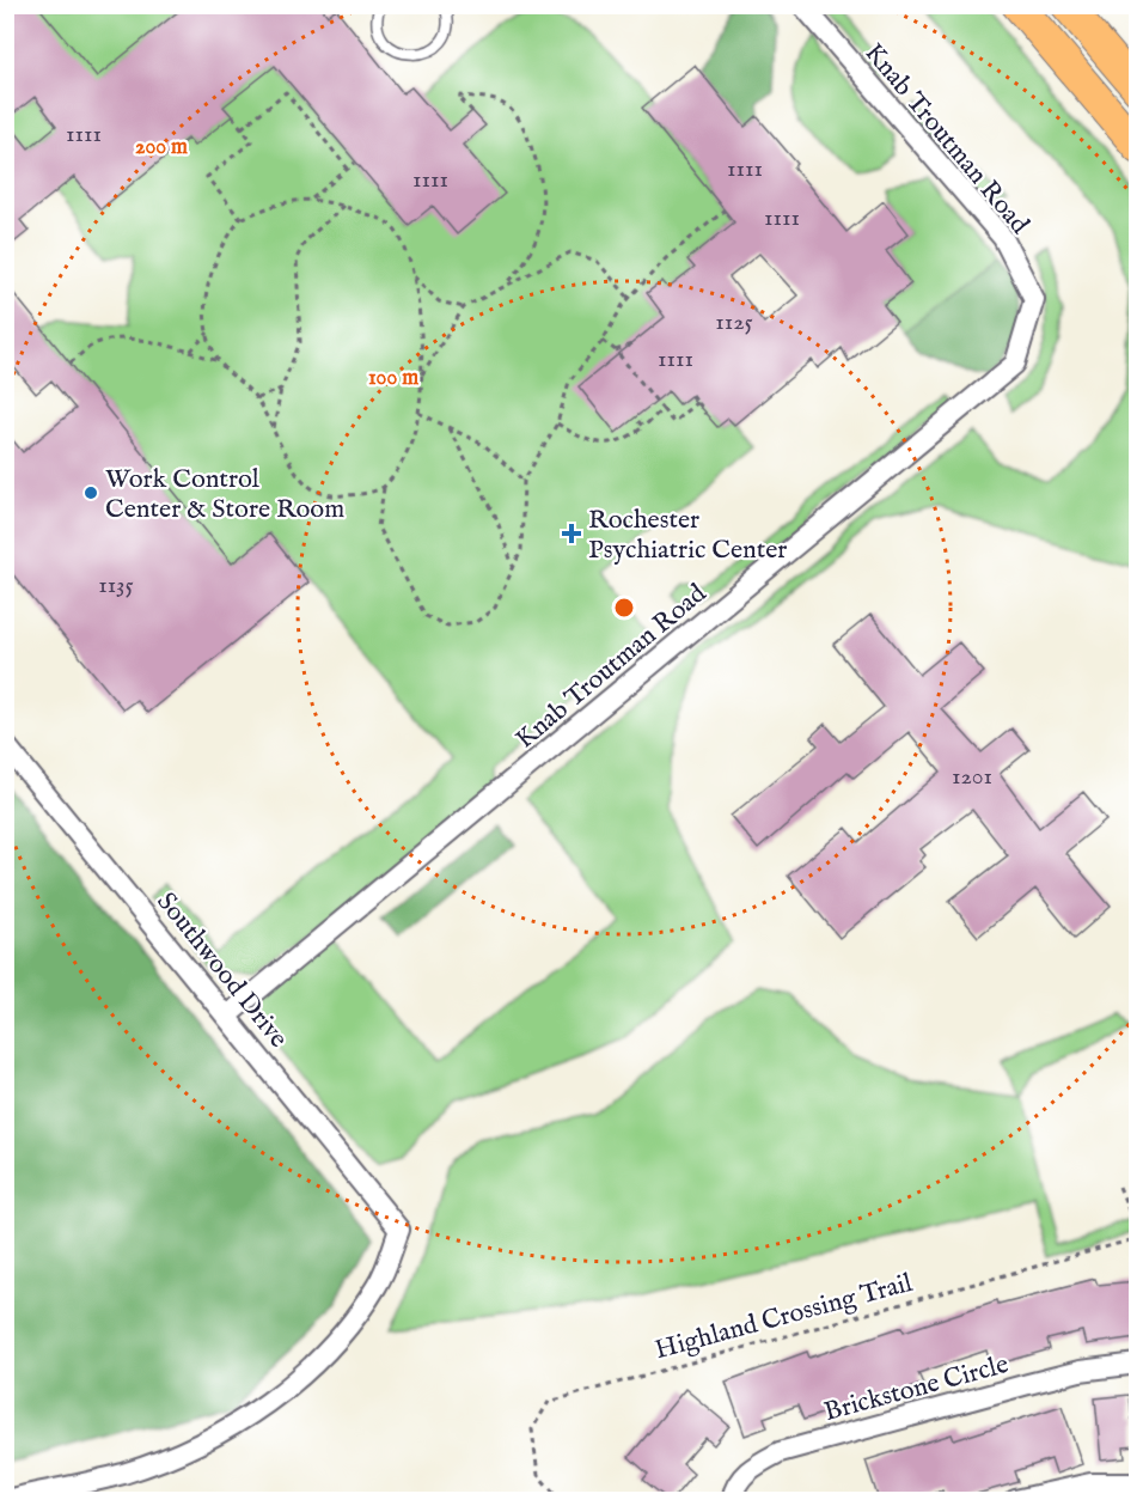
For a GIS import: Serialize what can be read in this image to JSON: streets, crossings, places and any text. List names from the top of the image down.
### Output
{
  "streets": {
    "street": ["Knab Troutman Road", "Southwood Drive", "Brickstone Circle"],
    "path": ["Highland Crossing Trail"]
  },
  "crossings": [
    ["Knab Troutman Road", "Southwood Drive"]
  ],
  "places": {
    "other": ["Work Control Center & Store Room"],
    "health": ["Rochester Psychiatric Center"]
  },
  "house_numbers": [
    "1111",
    "1111",
    "1111",
    "1111",
    "1125",
    "1111",
    "1135",
    "1201"
  ],
  "rings": ["200 m", "100 m"]
}
